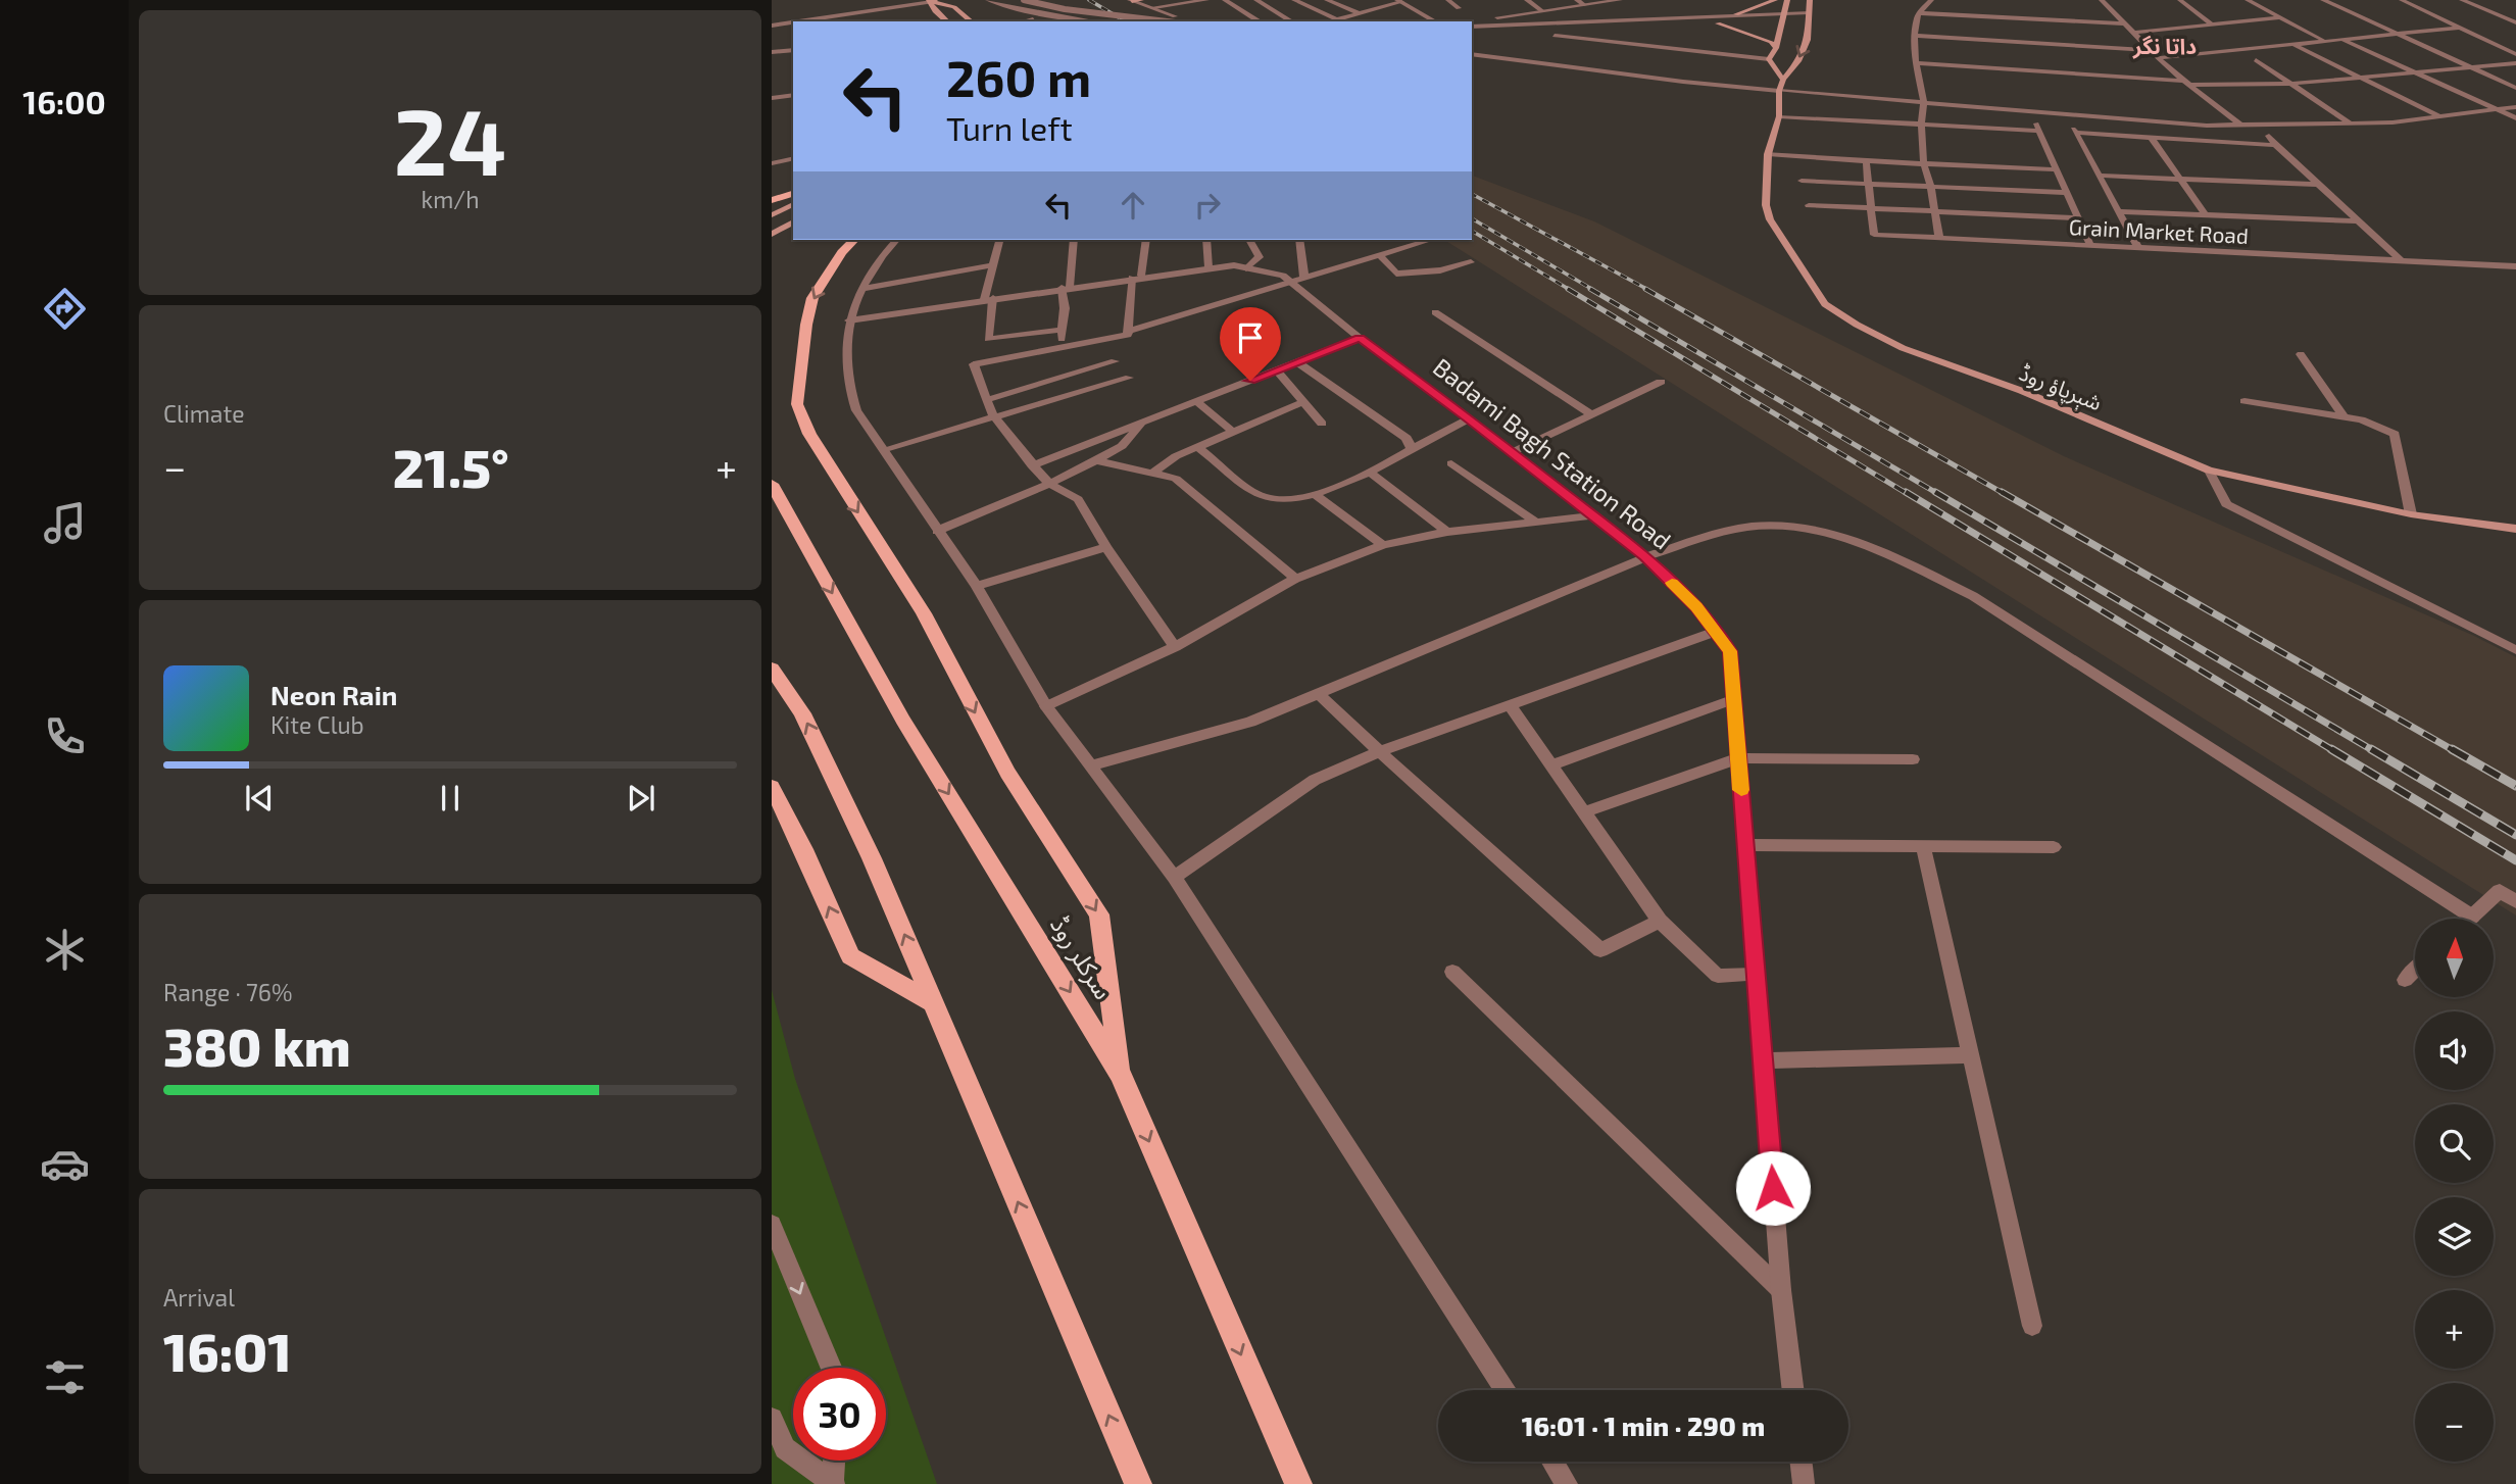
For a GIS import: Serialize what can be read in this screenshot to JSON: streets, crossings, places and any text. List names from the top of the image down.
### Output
{
  "streets": {
    "main road": ["شېرپاؤ روڈ", "سرکلر روڈ"],
    "street": ["Grain Market Road", "Badami Bagh Station Road"]
  },
  "districts": ["داتا نگر"],
  "north": "top",
  "page": {
    "tabs": "16:00",
    "tile": [
      ["24", "km/h"],
      "Climate",
      ["Range · 76%", "380 km"],
      ["Arrival", "16:01"]
    ],
    "turn": ["260 m", "Turn left"],
    "heat": ["−", "21.5°", "+"],
    "song": ["Neon Rain", "Kite Club"],
    "map_buttons": ["+", "−"],
    "limit": "30",
    "trip": "16:01 · 1 min · 290 m"
  }
}
